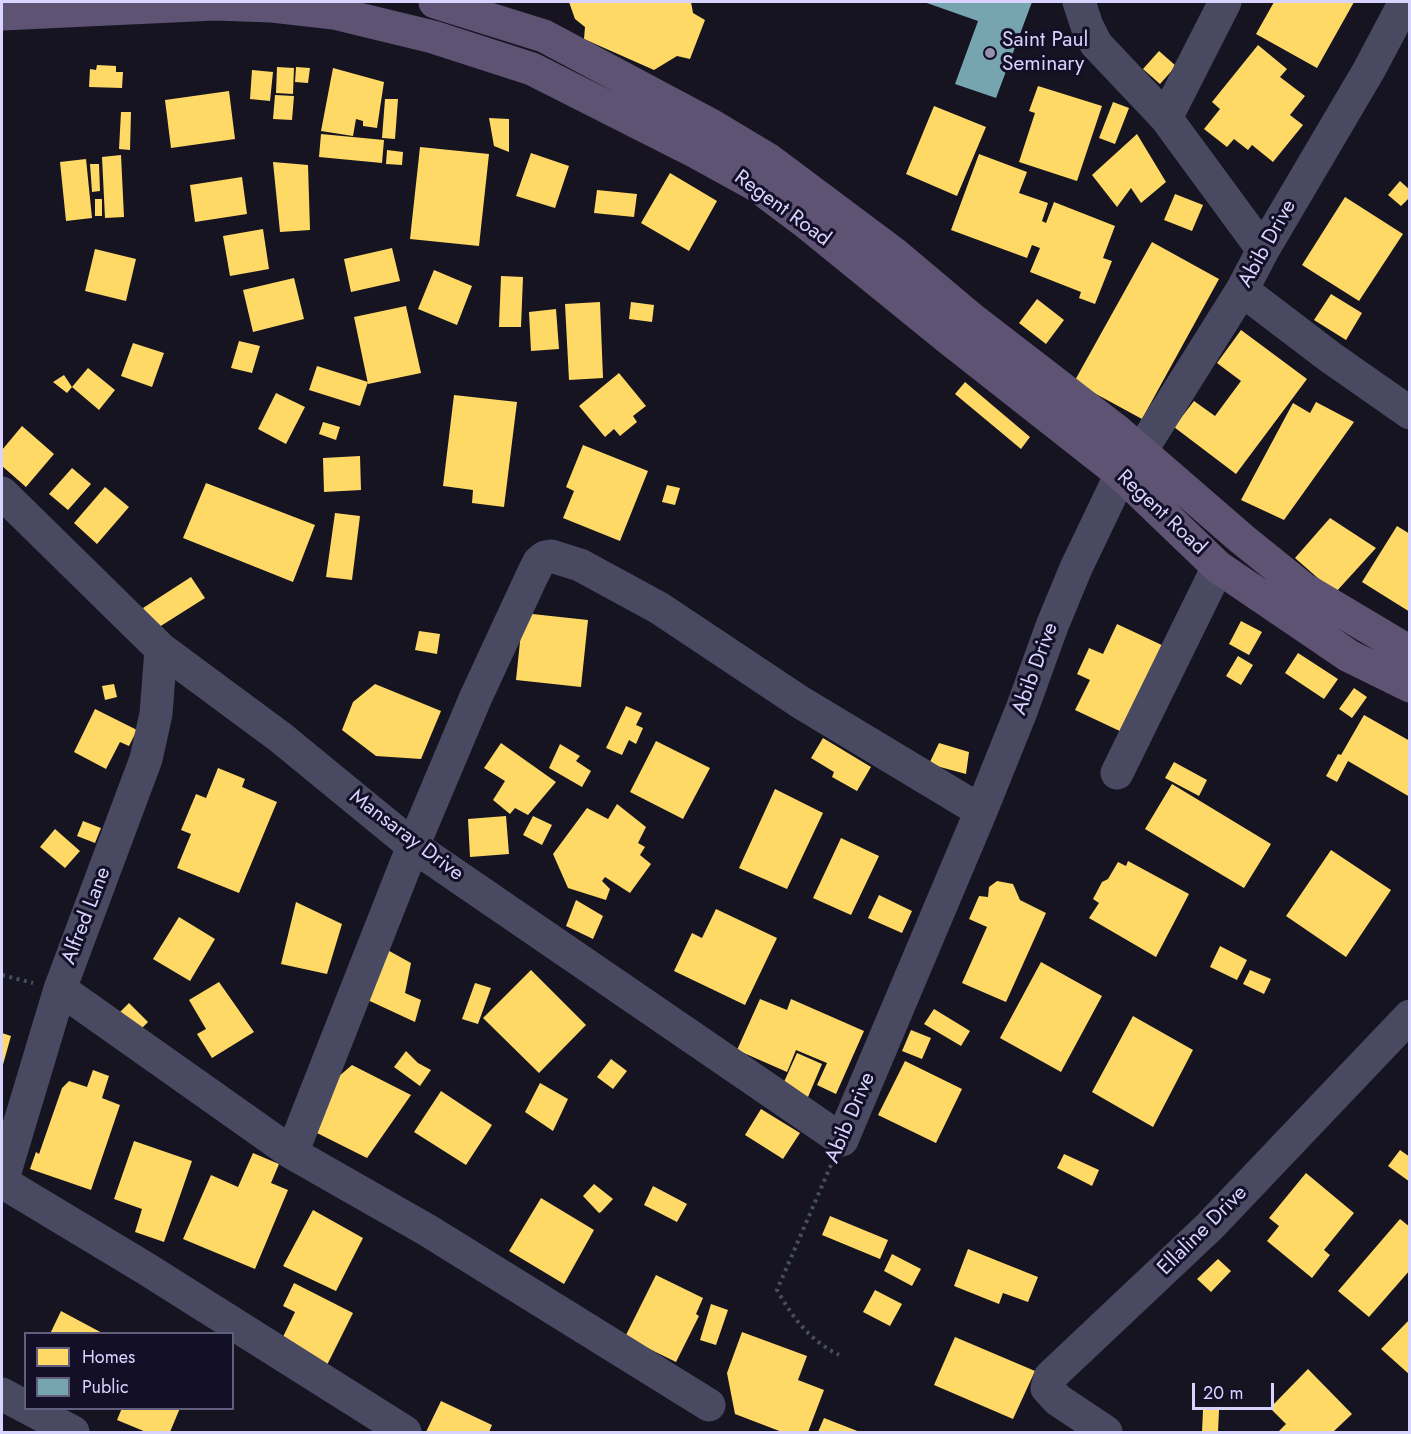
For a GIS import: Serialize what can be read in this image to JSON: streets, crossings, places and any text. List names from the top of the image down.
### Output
{
  "streets": {
    "main road": ["Regent Road"],
    "street": [
      "Abib Drive",
      "Mansaray Drive",
      "Alfred Lane",
      "Ellaline Drive"
    ]
  },
  "crossings": [
    ["Regent Road", "Abib Drive"],
    ["Abib Drive", "Mansaray Drive"],
    ["Mansaray Drive", "Alfred Lane"]
  ],
  "places": ["Saint Paul Seminary"],
  "legend": ["Homes", "Public"],
  "scale_bar": "20 m"
}
